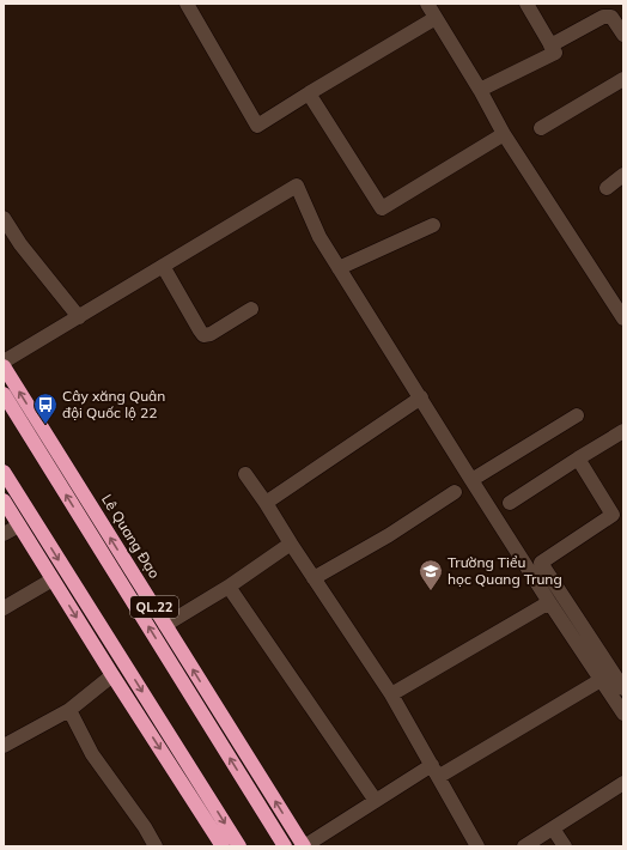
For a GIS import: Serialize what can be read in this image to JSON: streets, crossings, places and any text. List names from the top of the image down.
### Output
{
  "streets": {
    "highway": ["Lê Quang Đạo", "QL.22"]
  },
  "places": {
    "bus stop": ["Cây xăng Quân đội Quốc lộ 22"],
    "school or university": ["Trường Tiểu học Quang Trung"]
  }
}
